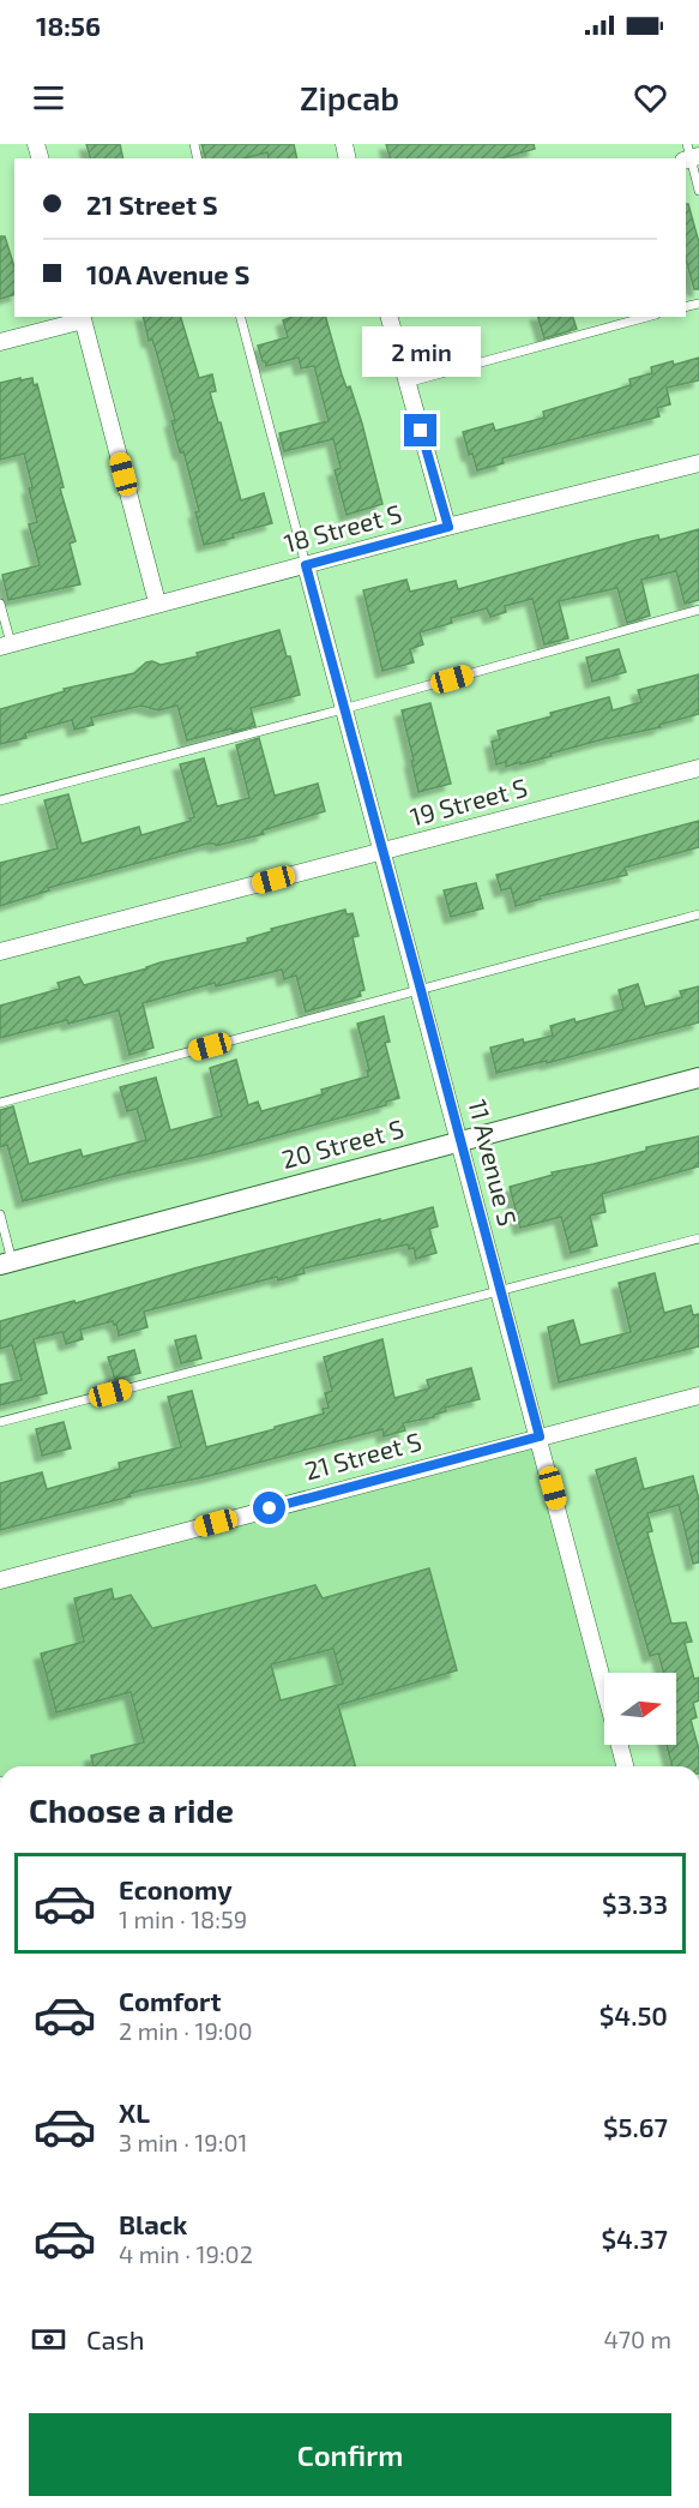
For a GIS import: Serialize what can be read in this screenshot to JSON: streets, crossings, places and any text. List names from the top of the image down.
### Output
{
  "streets": {
    "street": [
      "18 Street S",
      "19 Street S",
      "20 Street S",
      "11 Avenue S",
      "21 Street S"
    ]
  },
  "crossings": [
    ["18 Street S", "11 Avenue S"],
    ["19 Street S", "11 Avenue S"],
    ["20 Street S", "11 Avenue S"],
    ["11 Avenue S", "21 Street S"]
  ],
  "north": "right",
  "page": {
    "status": "18:56",
    "header": "Zipcab",
    "banner": ["21 Street S", "10A Avenue S"],
    "bubble": "2 min",
    "heading": "Choose a ride",
    "list": [
      {
        "name": "Economy",
        "note": "1 min · 18:59",
        "value": "$3.33"
      },
      {
        "name": "Comfort",
        "note": "2 min · 19:00",
        "value": "$4.50"
      },
      {
        "name": "XL",
        "note": "3 min · 19:01",
        "value": "$5.67"
      },
      {
        "name": "Black",
        "note": "4 min · 19:02",
        "value": "$4.37"
      }
    ],
    "pay": ["Cash", "470 m"],
    "buttons": "Confirm"
  }
}
